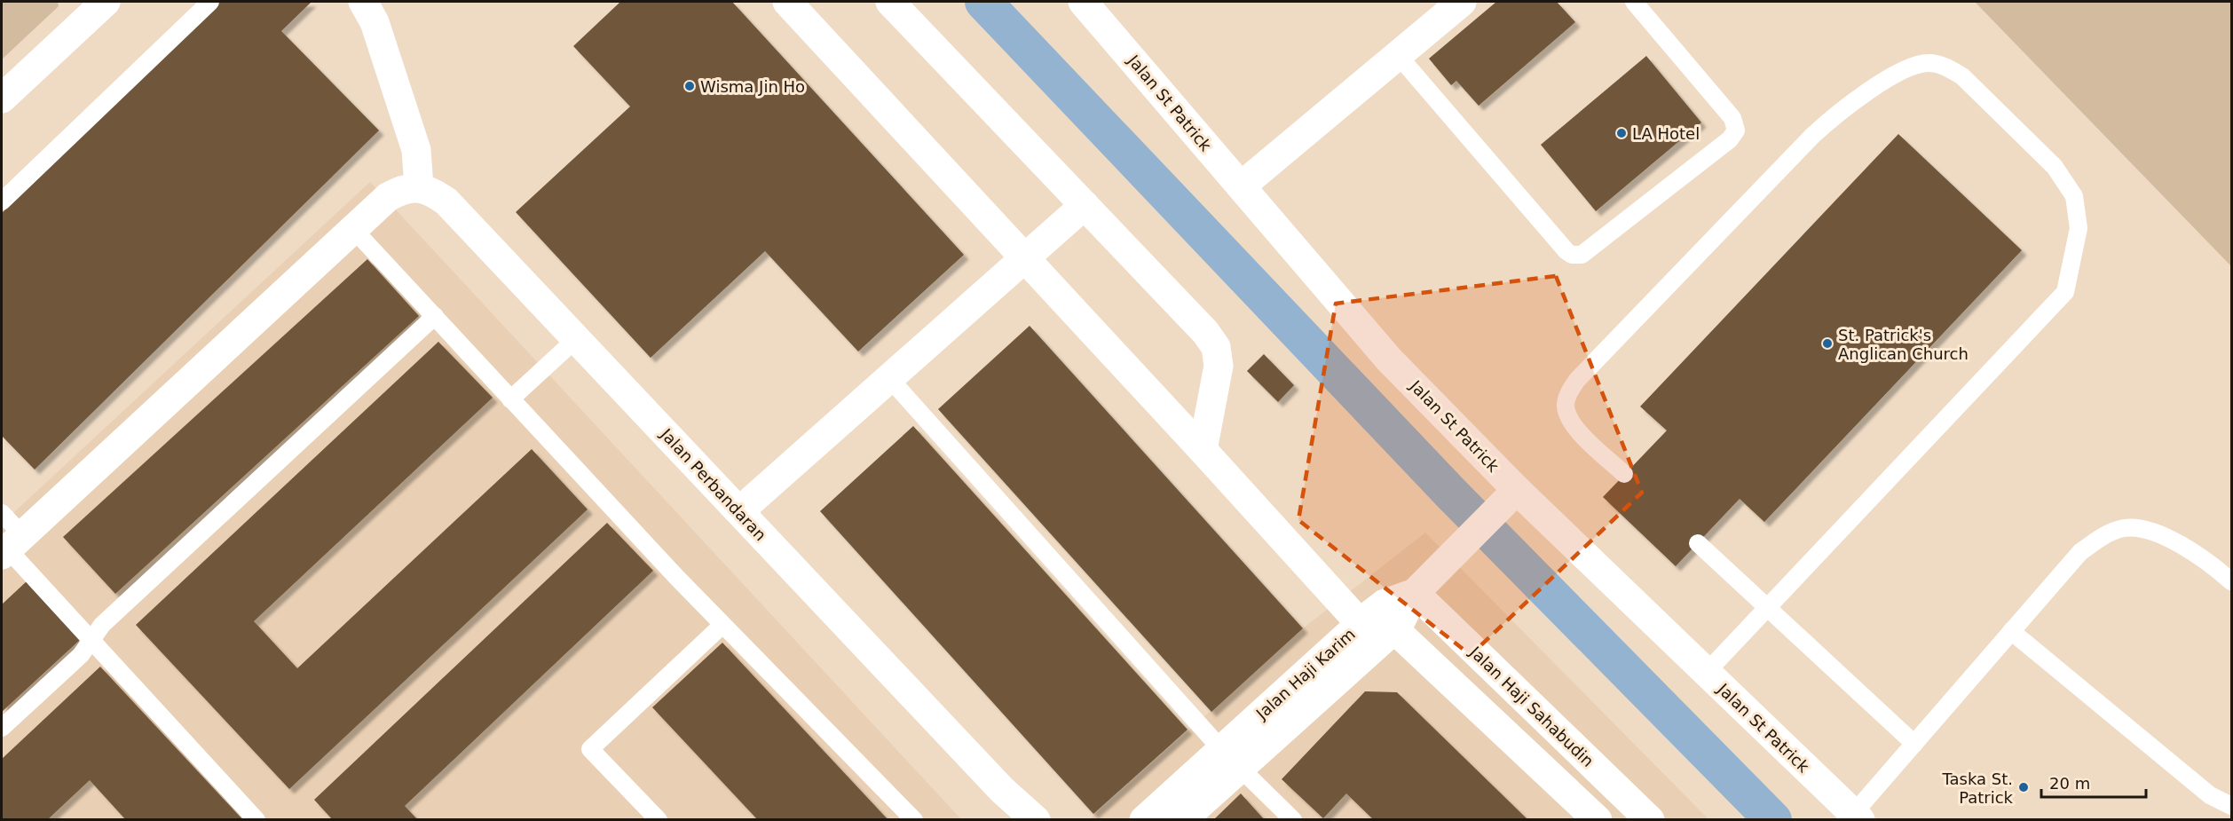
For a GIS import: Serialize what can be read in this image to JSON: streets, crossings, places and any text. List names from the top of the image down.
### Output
{
  "streets": {
    "street": [
      "Jalan St Patrick",
      "Jalan Perbandaran",
      "Jalan Haji Karim",
      "Jalan Haji Sahabudin"
    ]
  },
  "crossings": [
    ["Jalan St Patrick", "Jalan Haji Karim"],
    ["Jalan Haji Karim", "Jalan Haji Sahabudin"]
  ],
  "places": [
    "Wisma Jin Ho",
    "LA Hotel",
    "St. Patrick's Anglican Church",
    "Taska St. Patrick"
  ],
  "scale_bar": "20 m"
}
